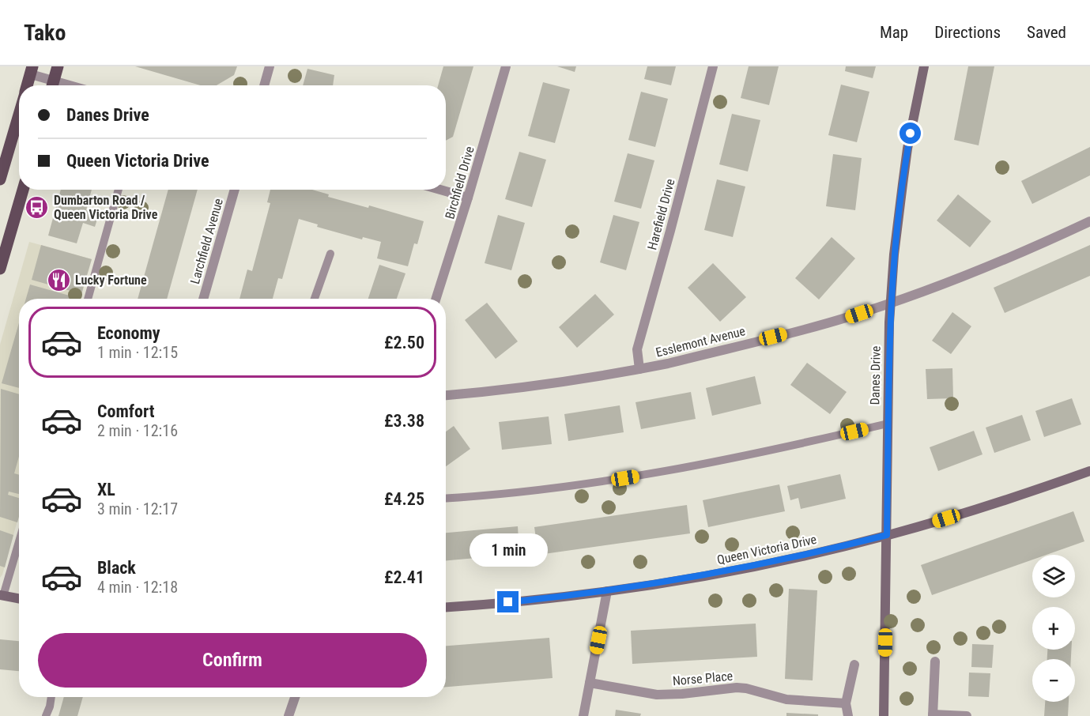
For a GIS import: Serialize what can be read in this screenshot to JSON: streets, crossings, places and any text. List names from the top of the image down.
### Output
{
  "streets": {
    "street": [
      "Birchfield Drive",
      "Harefield Drive",
      "Larchfield Avenue",
      "Esslemont Avenue",
      "Danes Drive",
      "Queen Victoria Drive",
      "Norse Place"
    ]
  },
  "crossings": [
    ["Harefield Drive", "Esslemont Avenue"],
    ["Esslemont Avenue", "Danes Drive"],
    ["Danes Drive", "Queen Victoria Drive"]
  ],
  "places": {
    "bus stop": ["Dumbarton Road / Queen Victoria Drive"],
    "restaurant": ["Lucky Fortune"]
  },
  "page": {
    "header": "Tako",
    "nav": ["Map", "Directions", "Saved"],
    "banner": ["Danes Drive", "Queen Victoria Drive"],
    "list": [
      {
        "name": "Economy",
        "note": "1 min · 12:15",
        "value": "£2.50"
      },
      {
        "name": "Comfort",
        "note": "2 min · 12:16",
        "value": "£3.38"
      },
      {
        "name": "XL",
        "note": "3 min · 12:17",
        "value": "£4.25"
      },
      {
        "name": "Black",
        "note": "4 min · 12:18",
        "value": "£2.41"
      }
    ],
    "bubble": "1 min",
    "map_buttons": ["+", "−"],
    "buttons": "Confirm"
  }
}
